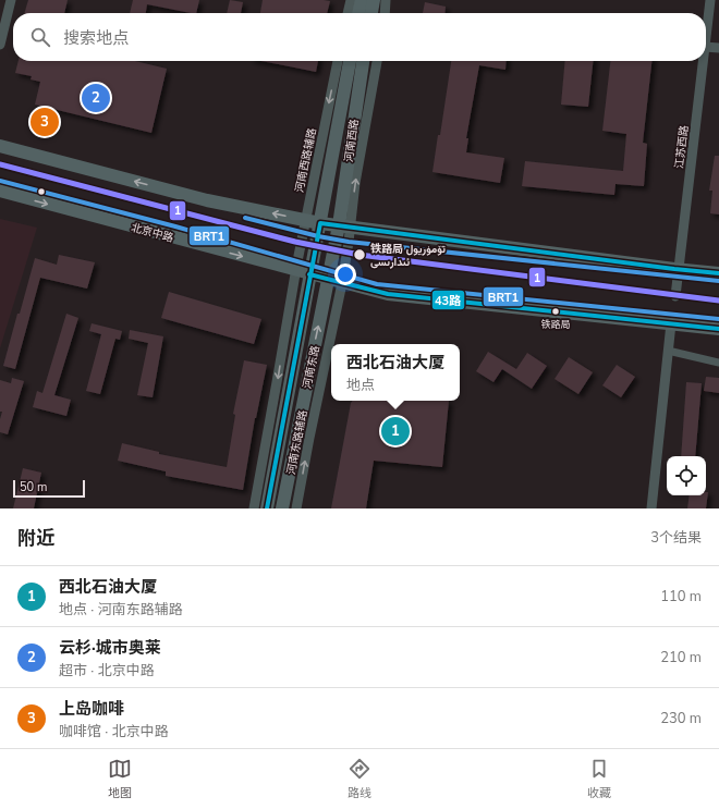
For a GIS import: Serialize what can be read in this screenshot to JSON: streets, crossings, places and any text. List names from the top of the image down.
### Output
{
  "streets": {
    "main road": ["河南西路", "北京中路", "河南东路"],
    "street": ["江苏西路", "河南西路辅路", "河南东路辅路"]
  },
  "crossings": [
    ["河南西路", "河南东路"],
    ["河南西路", "河南东路辅路"],
    ["河南西路辅路", "北京中路"],
    ["北京中路", "河南东路"],
    ["北京中路", "河南东路辅路"],
    ["河南东路", "河南东路辅路"]
  ],
  "places": ["铁路局 تۆمۈريول ئىدارىسى", "铁路局"],
  "lines": ["transit line 1", "transit line BRT1", "transit line 43路"],
  "scale_bar": "50 m",
  "page": {
    "search": "搜索地点",
    "pins": ["2", "3", "1"],
    "popup": ["西北石油大厦", "地点"],
    "scale": "50 m",
    "heading": ["附近", "3个结果"],
    "list": [
      {
        "mark": "1",
        "name": "西北石油大厦",
        "note": "地点 · 河南东路辅路",
        "value": "110 m"
      },
      {
        "mark": "2",
        "name": "云杉·城市奥莱",
        "note": "超市 · 北京中路",
        "value": "210 m"
      },
      {
        "mark": "3",
        "name": "上岛咖啡",
        "note": "咖啡馆 · 北京中路",
        "value": "230 m"
      }
    ],
    "nav": ["地图", "路线", "收藏"]
  }
}
